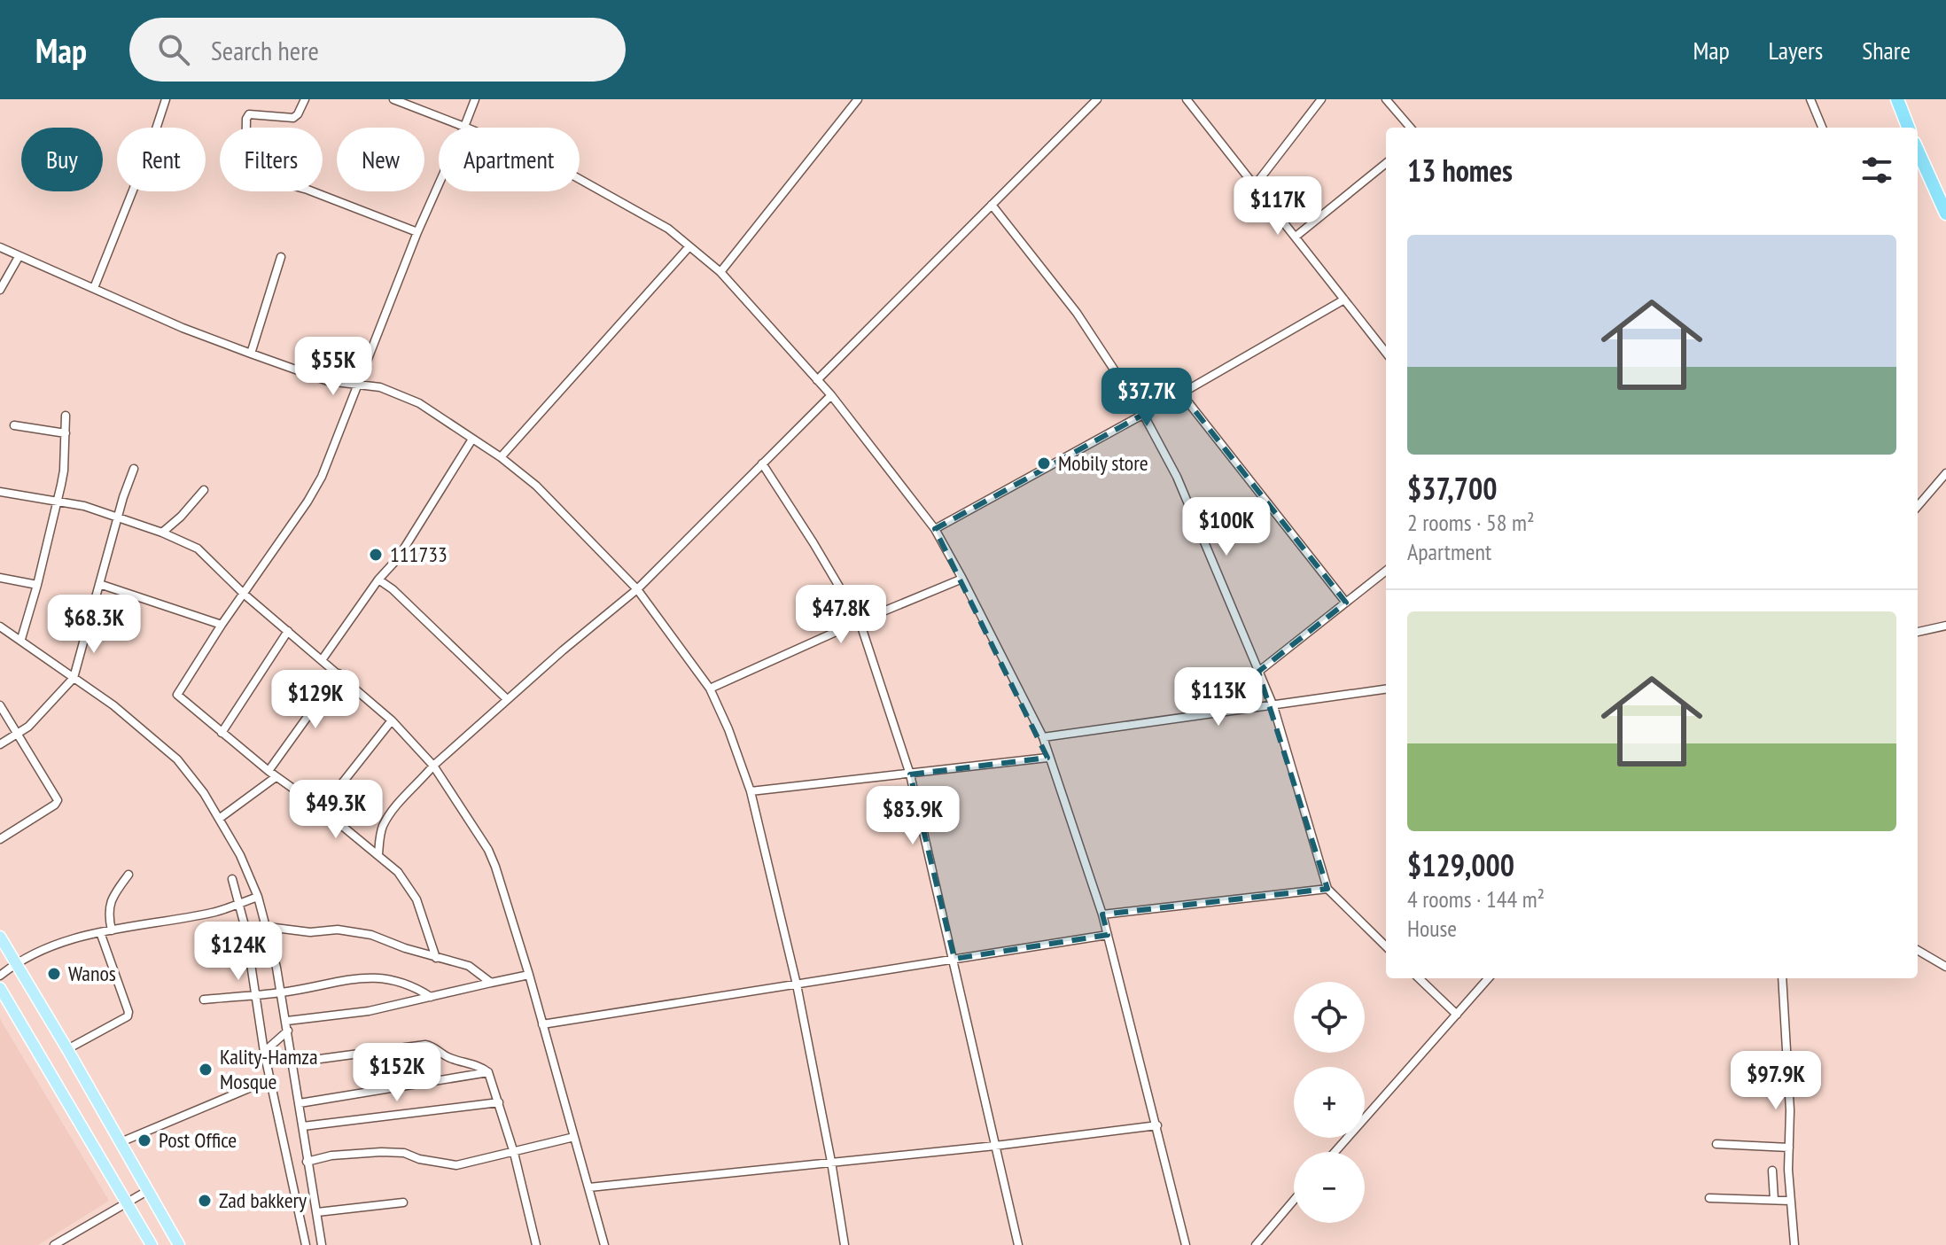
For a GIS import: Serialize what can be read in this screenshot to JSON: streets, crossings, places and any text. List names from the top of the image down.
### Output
{
  "places": [
    "Mobily store",
    "111733",
    "Wanos",
    "Kality-Hamza Mosque",
    "Post Office",
    "Zad bakkery"
  ],
  "page": {
    "header": "Map",
    "search": "Search here",
    "nav": ["Map", "Layers", "Share"],
    "chip": [
      "Buy",
      "Rent",
      "Filters",
      "New",
      "Apartment"
    ],
    "heading": "13 homes",
    "price": [
      "$117K",
      "$55K",
      "$37.7K",
      "$100K",
      "$47.8K",
      "$68.3K",
      "$113K",
      "$129K",
      "$49.3K",
      "$83.9K",
      "$124K",
      "$152K",
      "$97.9K"
    ],
    "list": [
      {
        "name": "$37,700",
        "note": "2 rooms · 58 m² · Apartment"
      },
      {
        "name": "$129,000",
        "note": "4 rooms · 144 m² · House"
      }
    ],
    "map_buttons": ["+", "−"]
  }
}
